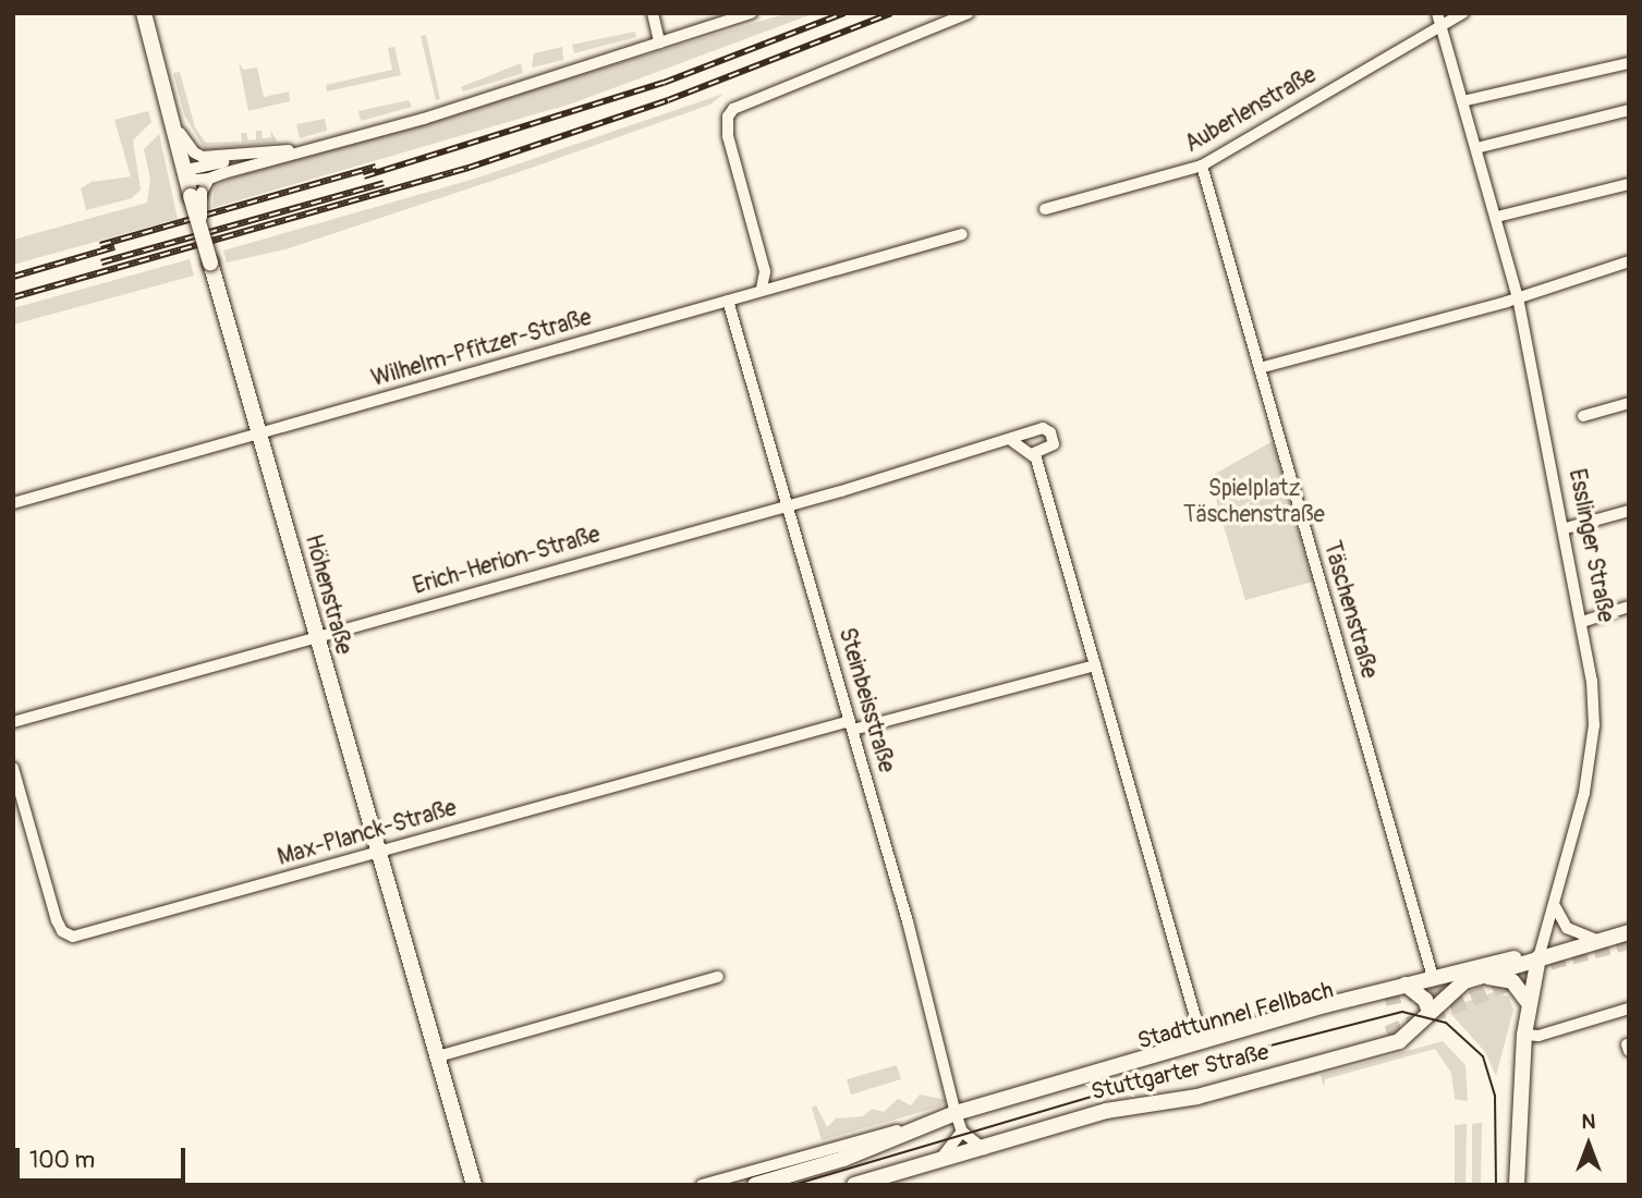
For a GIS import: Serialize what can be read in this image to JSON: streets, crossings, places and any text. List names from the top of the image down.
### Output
{
  "streets": {
    "main road": [
      "Esslinger Straße",
      "Höhenstraße",
      "Stadttunnel Fellbach",
      "Stuttgarter Straße"
    ],
    "street": [
      "Auberlenstraße",
      "Wilhelm-Pfitzer-Straße",
      "Erich-Herion-Straße",
      "Täschenstraße",
      "Steinbeisstraße",
      "Max-Planck-Straße"
    ]
  },
  "crossings": [
    ["Auberlenstraße", "Esslinger Straße"],
    ["Auberlenstraße", "Täschenstraße"],
    ["Wilhelm-Pfitzer-Straße", "Höhenstraße"],
    ["Wilhelm-Pfitzer-Straße", "Steinbeisstraße"],
    ["Esslinger Straße", "Stuttgarter Straße"],
    ["Erich-Herion-Straße", "Höhenstraße"],
    ["Erich-Herion-Straße", "Steinbeisstraße"],
    ["Höhenstraße", "Max-Planck-Straße"],
    ["Täschenstraße", "Stuttgarter Straße"],
    ["Steinbeisstraße", "Max-Planck-Straße"],
    ["Steinbeisstraße", "Stuttgarter Straße"],
    ["Stadttunnel Fellbach", "Stuttgarter Straße"]
  ],
  "parks": ["Spielplatz Täschenstraße"],
  "scale_bar": "100 m",
  "north": "top"
}
